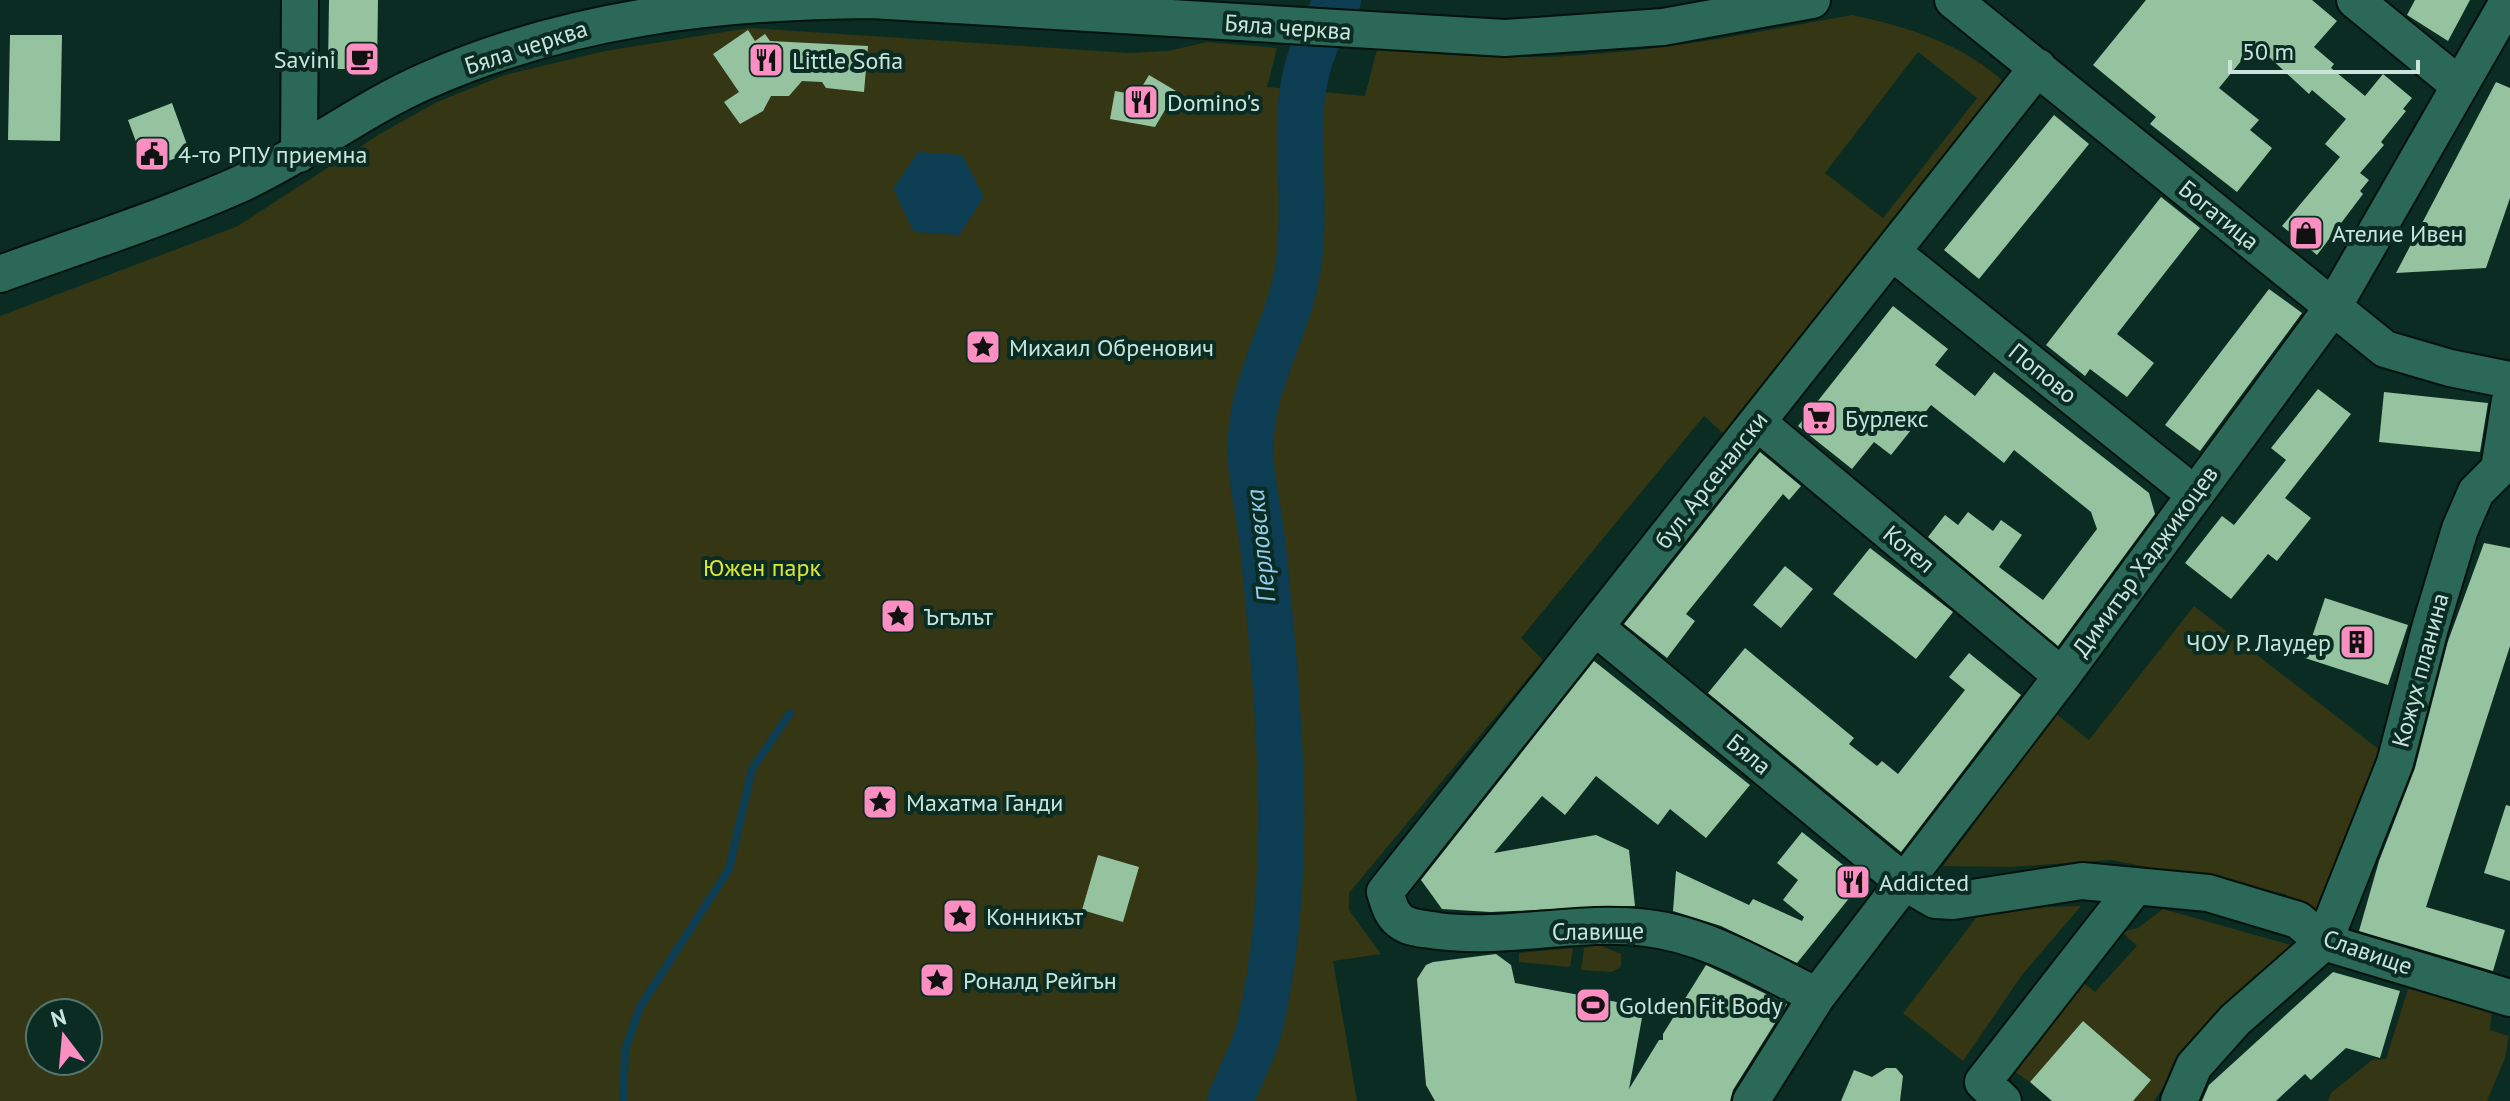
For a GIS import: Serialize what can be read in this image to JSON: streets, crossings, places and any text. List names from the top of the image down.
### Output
{
  "streets": {
    "street": [
      "Бяла черква",
      "Богатица",
      "Попово",
      "бул. Арсеналски",
      "Котел",
      "Димитър Хаджикоцев",
      "Кожух планина",
      "Бяла",
      "Славище"
    ]
  },
  "crossings": [
    ["Богатица", "бул. Арсеналски"],
    ["Богатица", "Димитър Хаджикоцев"],
    ["Попово", "бул. Арсеналски"],
    ["Попово", "Димитър Хаджикоцев"],
    ["бул. Арсеналски", "Котел"],
    ["бул. Арсеналски", "Бяла"],
    ["бул. Арсеналски", "Славище"],
    ["Котел", "Димитър Хаджикоцев"],
    ["Димитър Хаджикоцев", "Бяла"],
    ["Димитър Хаджикоцев", "Славище"],
    ["Кожух планина", "Славище"],
    ["Бяла", "Славище"]
  ],
  "water": ["Перловска"],
  "parks": ["Южен парк"],
  "places": {
    "cafe": ["Savini"],
    "restaurant": ["Little Sofia", "Domino's", "Addicted"],
    "public building": ["4-то РПУ приемна"],
    "shop": ["Ателие Ивен"],
    "place": [
      "Михаил Обренович",
      "Ъгълът",
      "Махатма Ганди",
      "Конникът",
      "Роналд Рейгън"
    ],
    "supermarket": ["Бурлекс"],
    "building": ["ЧОУ Р. Лаудер"],
    "sports": ["Golden Fit Body"]
  },
  "scale_bar": "50 m",
  "north": "top"
}
